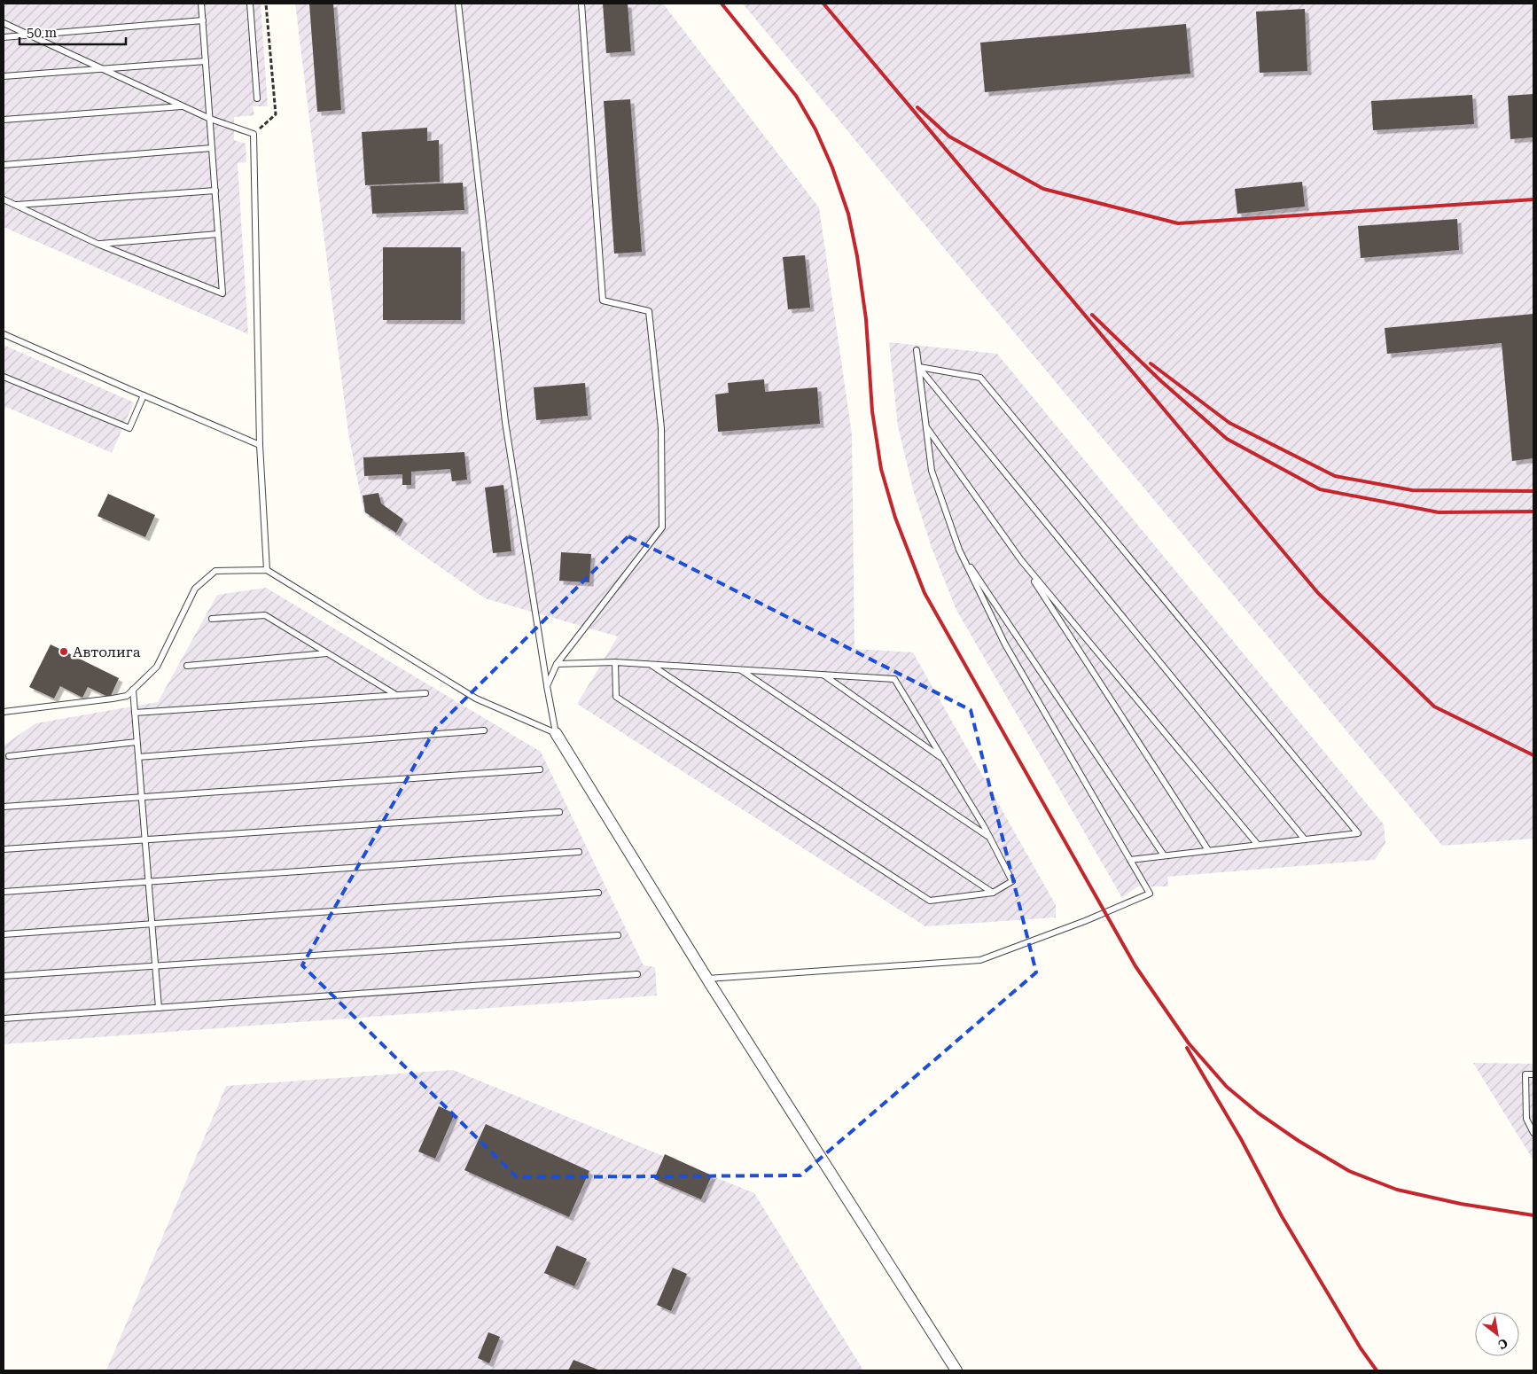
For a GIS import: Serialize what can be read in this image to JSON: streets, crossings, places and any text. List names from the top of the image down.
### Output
{
  "places": ["Автолига"],
  "scale_bar": "50 m",
  "north": "bottom right"
}
